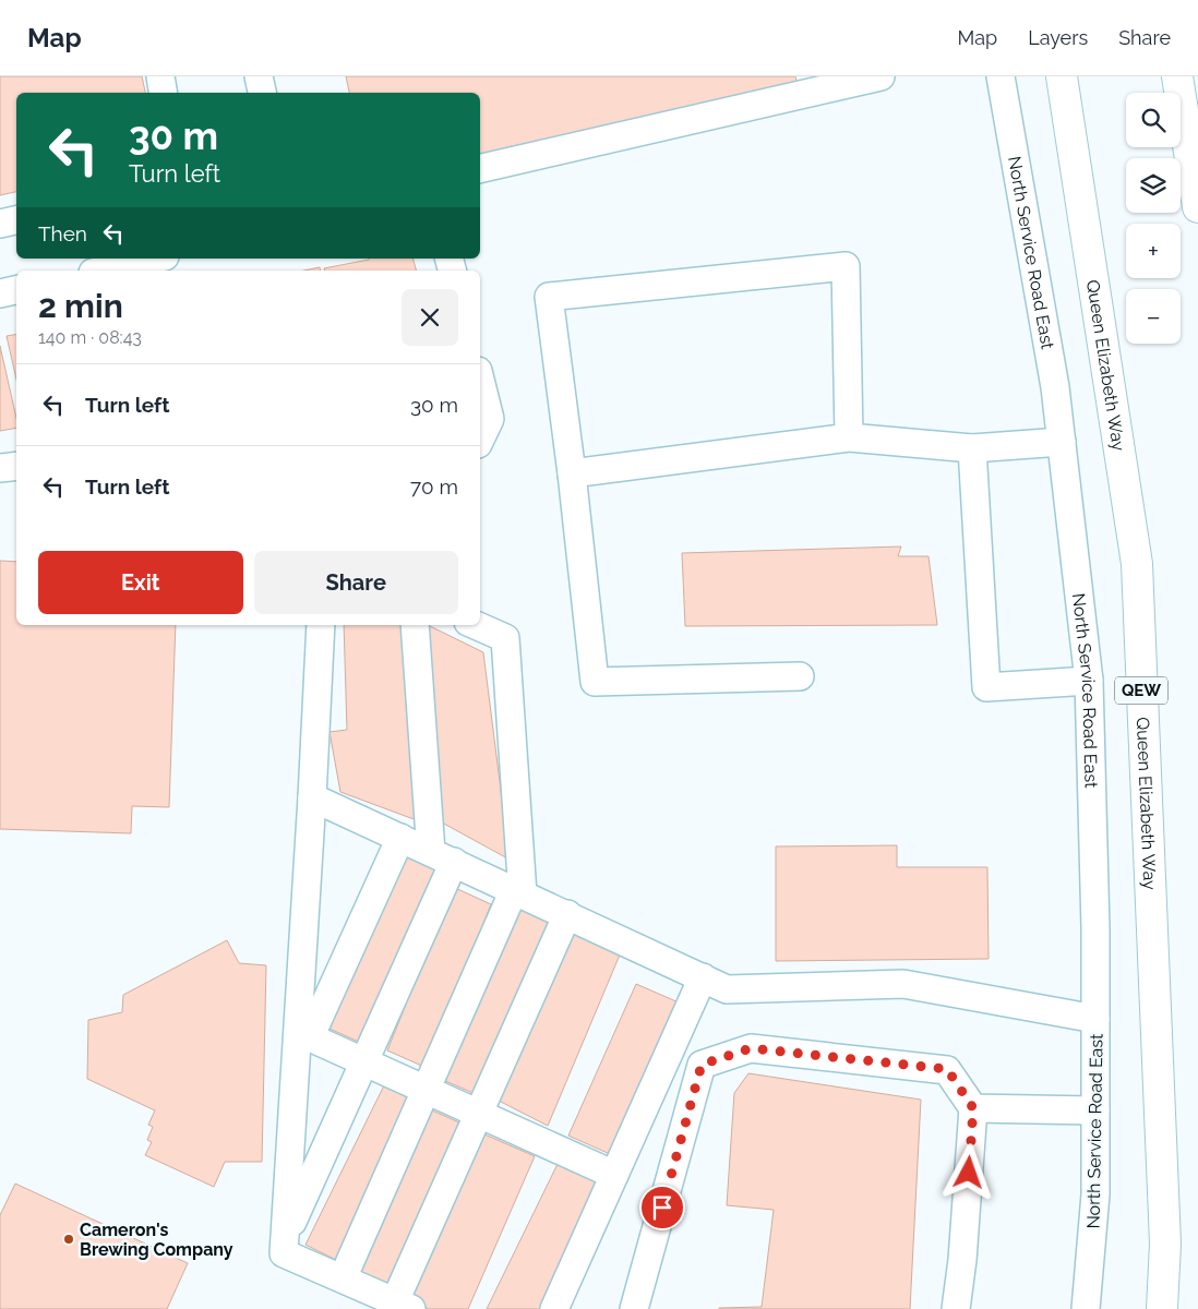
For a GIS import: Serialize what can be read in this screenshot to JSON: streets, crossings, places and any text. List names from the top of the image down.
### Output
{
  "streets": {
    "highway": ["Queen Elizabeth Way", "QEW"],
    "street": ["North Service Road East"]
  },
  "places": ["Cameron's Brewing Company"],
  "page": {
    "header": "Map",
    "nav": ["Map", "Layers", "Share"],
    "map_buttons": ["+", "−"],
    "turn": ["30 m", "Turn left"],
    "then": "Then",
    "heading": ["2 min", "140 m · 08:43"],
    "list": [
      {
        "name": "Turn left",
        "value": "30 m"
      },
      {
        "name": "Turn left",
        "value": "70 m"
      }
    ],
    "buttons": ["Exit", "Share"]
  }
}
